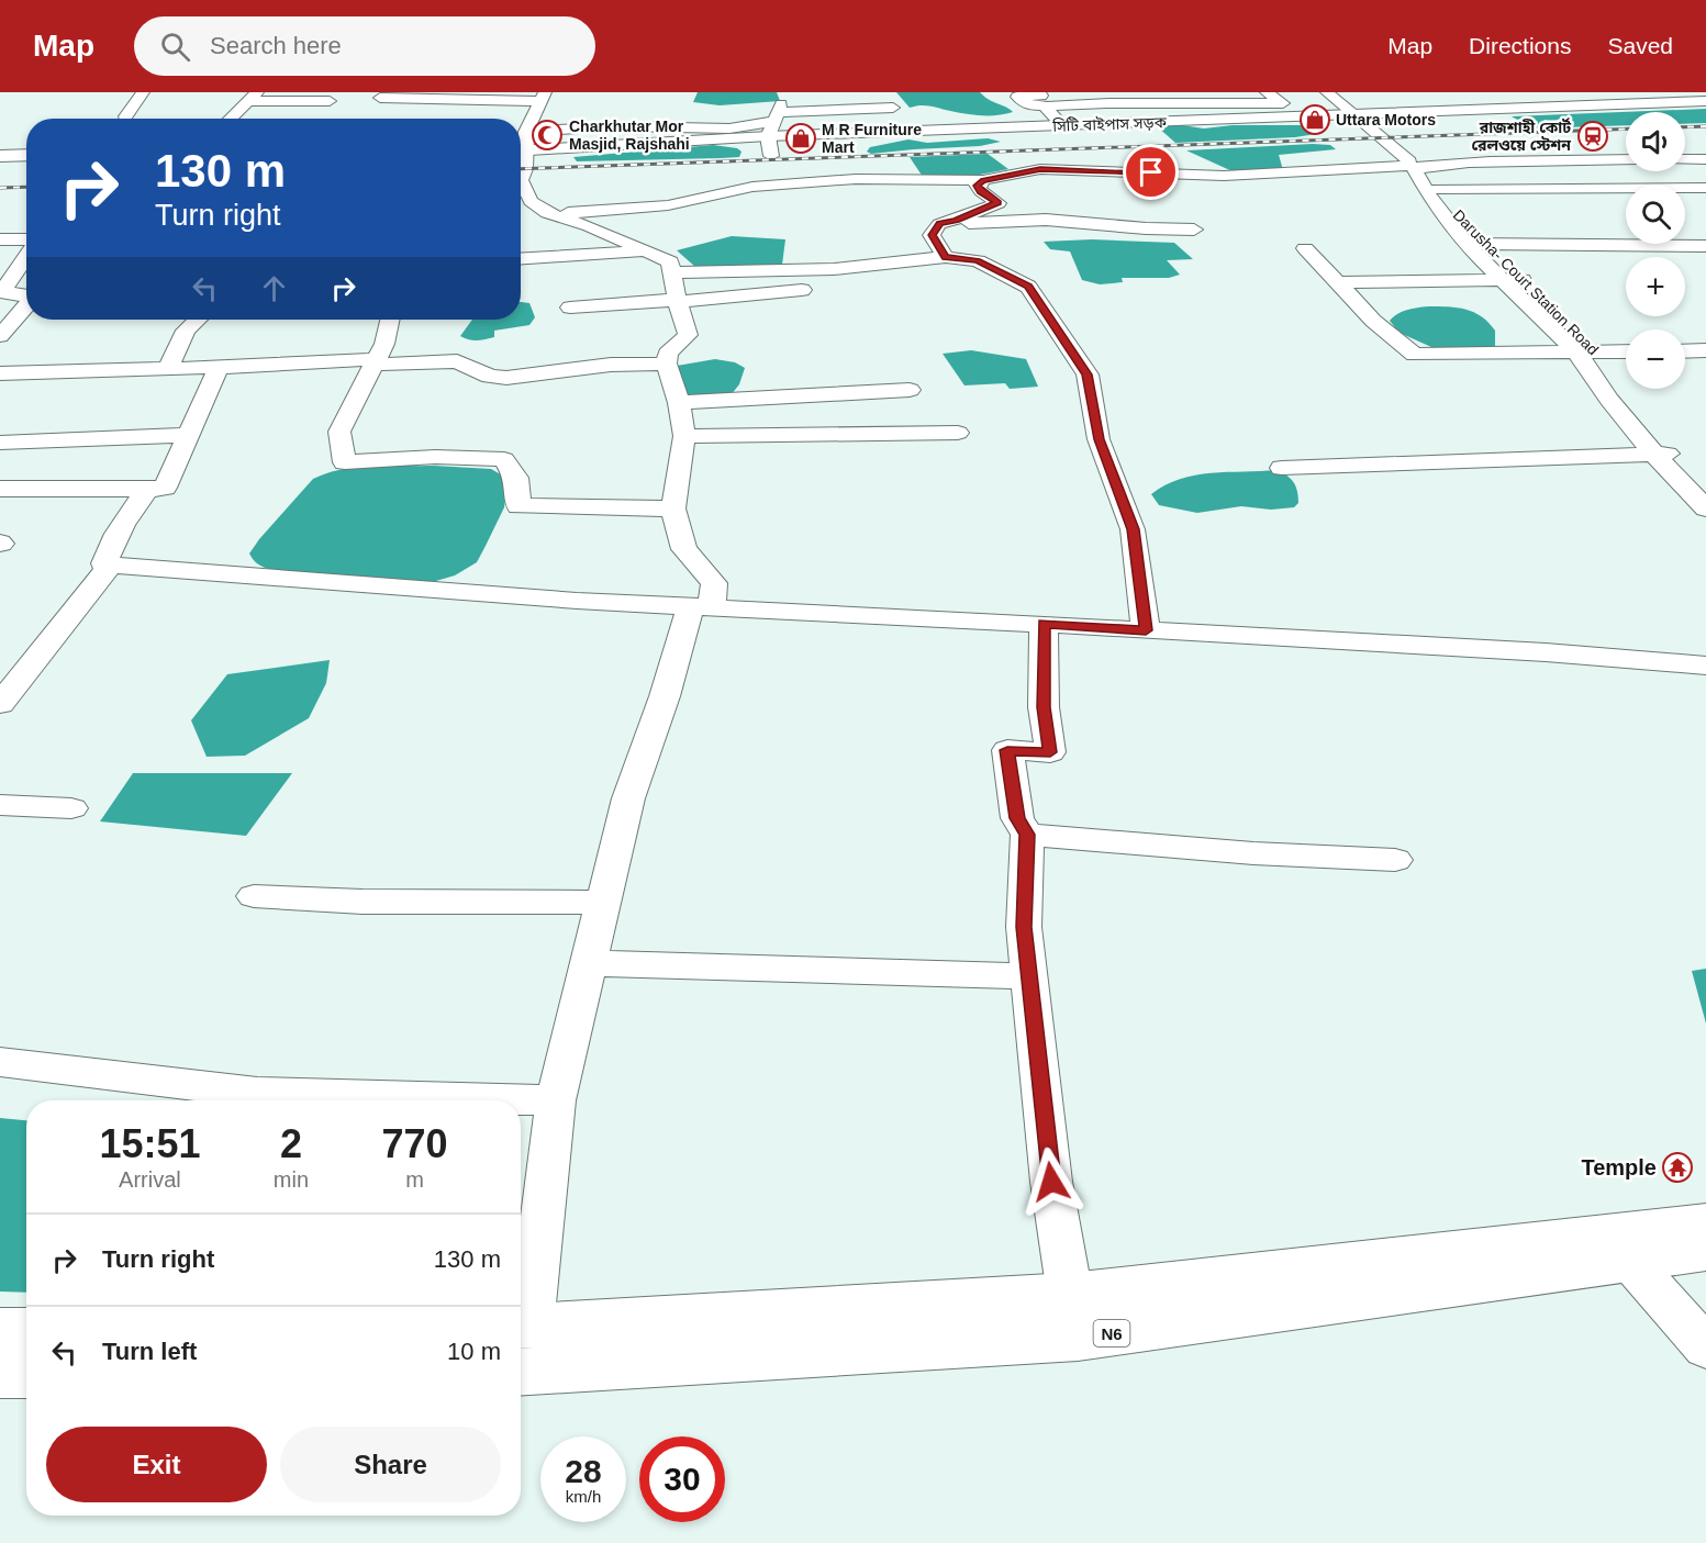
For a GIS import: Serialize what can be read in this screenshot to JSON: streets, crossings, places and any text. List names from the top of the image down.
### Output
{
  "streets": {
    "main road": ["সিটি বাইপাস সড়ক", "N6"],
    "street": ["Darusha- Court Station Road"]
  },
  "crossings": [
    ["সিটি বাইপাস সড়ক", "Darusha- Court Station Road"]
  ],
  "places": {
    "shop": ["Uttara Motors", "M R Furniture Mart"],
    "mosque": ["Charkhutar Mor Masjid, Rajshahi"],
    "station": ["রাজশাহী কোর্ট রেলওয়ে স্টেশন"],
    "temple": ["Temple"]
  },
  "page": {
    "header": "Map",
    "search": "Search here",
    "nav": ["Map", "Directions", "Saved"],
    "map_buttons": ["+", "−"],
    "turn": ["130 m", "Turn right"],
    "eta": [
      "15:51",
      "Arrival",
      "2",
      "min",
      "770",
      "m"
    ],
    "list": [
      {
        "name": "Turn right",
        "value": "130 m"
      },
      {
        "name": "Turn left",
        "value": "10 m"
      }
    ],
    "buttons": ["Exit", "Share"],
    "speed": "28 km/h",
    "limit": "30"
  }
}
